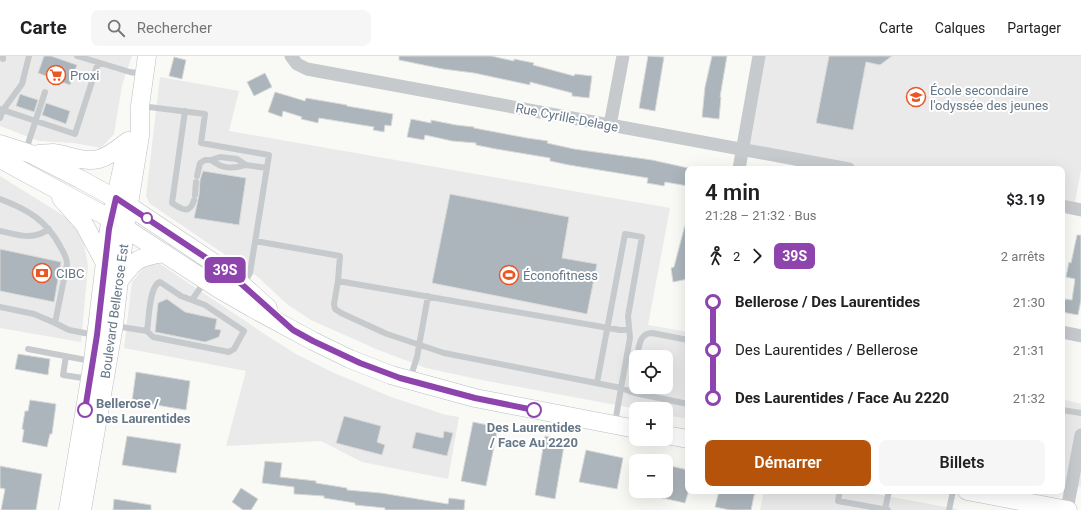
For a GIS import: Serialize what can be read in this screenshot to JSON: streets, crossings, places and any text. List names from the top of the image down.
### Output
{
  "streets": {
    "main road": ["Boulevard Bellerose Est"],
    "street": ["Rue Cyrille-Delage"]
  },
  "places": {
    "supermarket": ["Proxi"],
    "school or university": ["École secondaire l'odyssée des jeunes"],
    "bank": ["CIBC"],
    "sports": ["Éconofitness"],
    "other": ["Bellerose / Des Laurentides", "Des Laurentides / Face Au 2220"]
  },
  "lines": ["bus line 39S"],
  "page": {
    "header": "Carte",
    "search": "Rechercher",
    "nav": ["Carte", "Calques", "Partager"],
    "on_map": "39S",
    "heading": ["4 min", "21:28 – 21:32 · Bus", "$3.19"],
    "legs": ["2", "39S", "2 arrêts"],
    "list": [
      {
        "name": "Bellerose / Des Laurentides",
        "value": "21:30"
      },
      {
        "name": "Des Laurentides / Bellerose",
        "value": "21:31"
      },
      {
        "name": "Des Laurentides / Face Au 2220",
        "value": "21:32"
      }
    ],
    "map_buttons": ["+", "−"],
    "buttons": ["Démarrer", "Billets"]
  }
}
